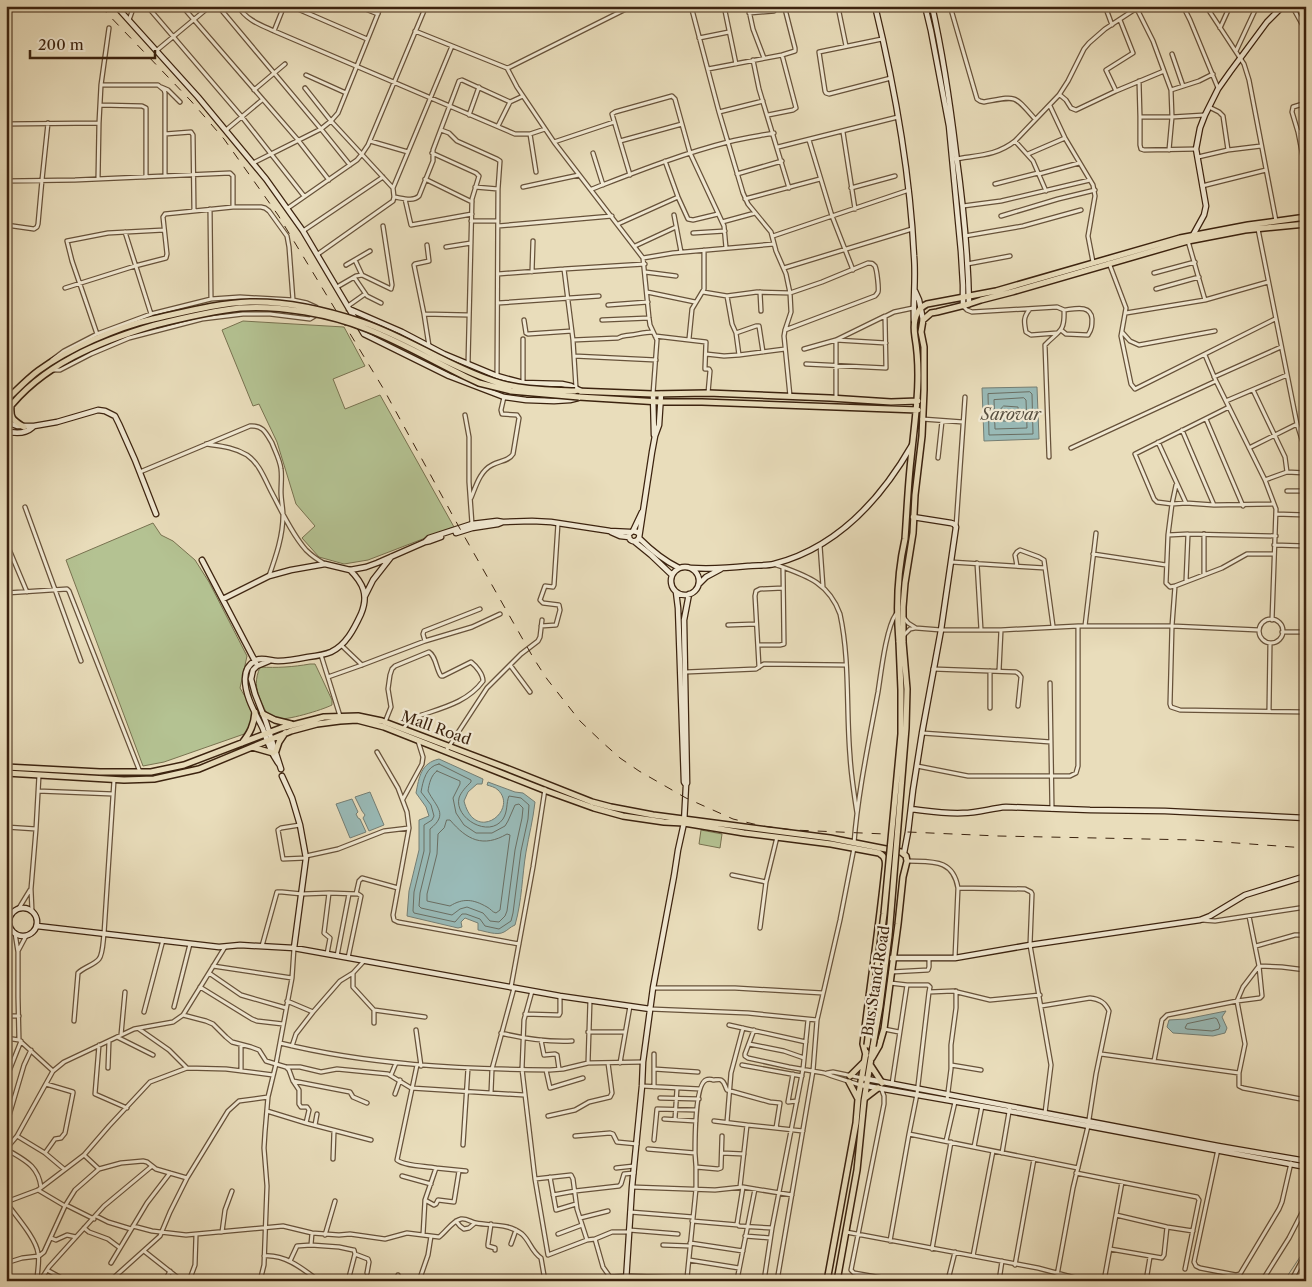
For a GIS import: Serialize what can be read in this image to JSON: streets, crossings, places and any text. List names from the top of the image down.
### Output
{
  "streets": {
    "main road": ["Mall Road", "Bus Stand Road"]
  },
  "crossings": [
    ["Mall Road", "Bus Stand Road"]
  ],
  "water": ["Sarovar"],
  "scale_bar": "200 m"
}
